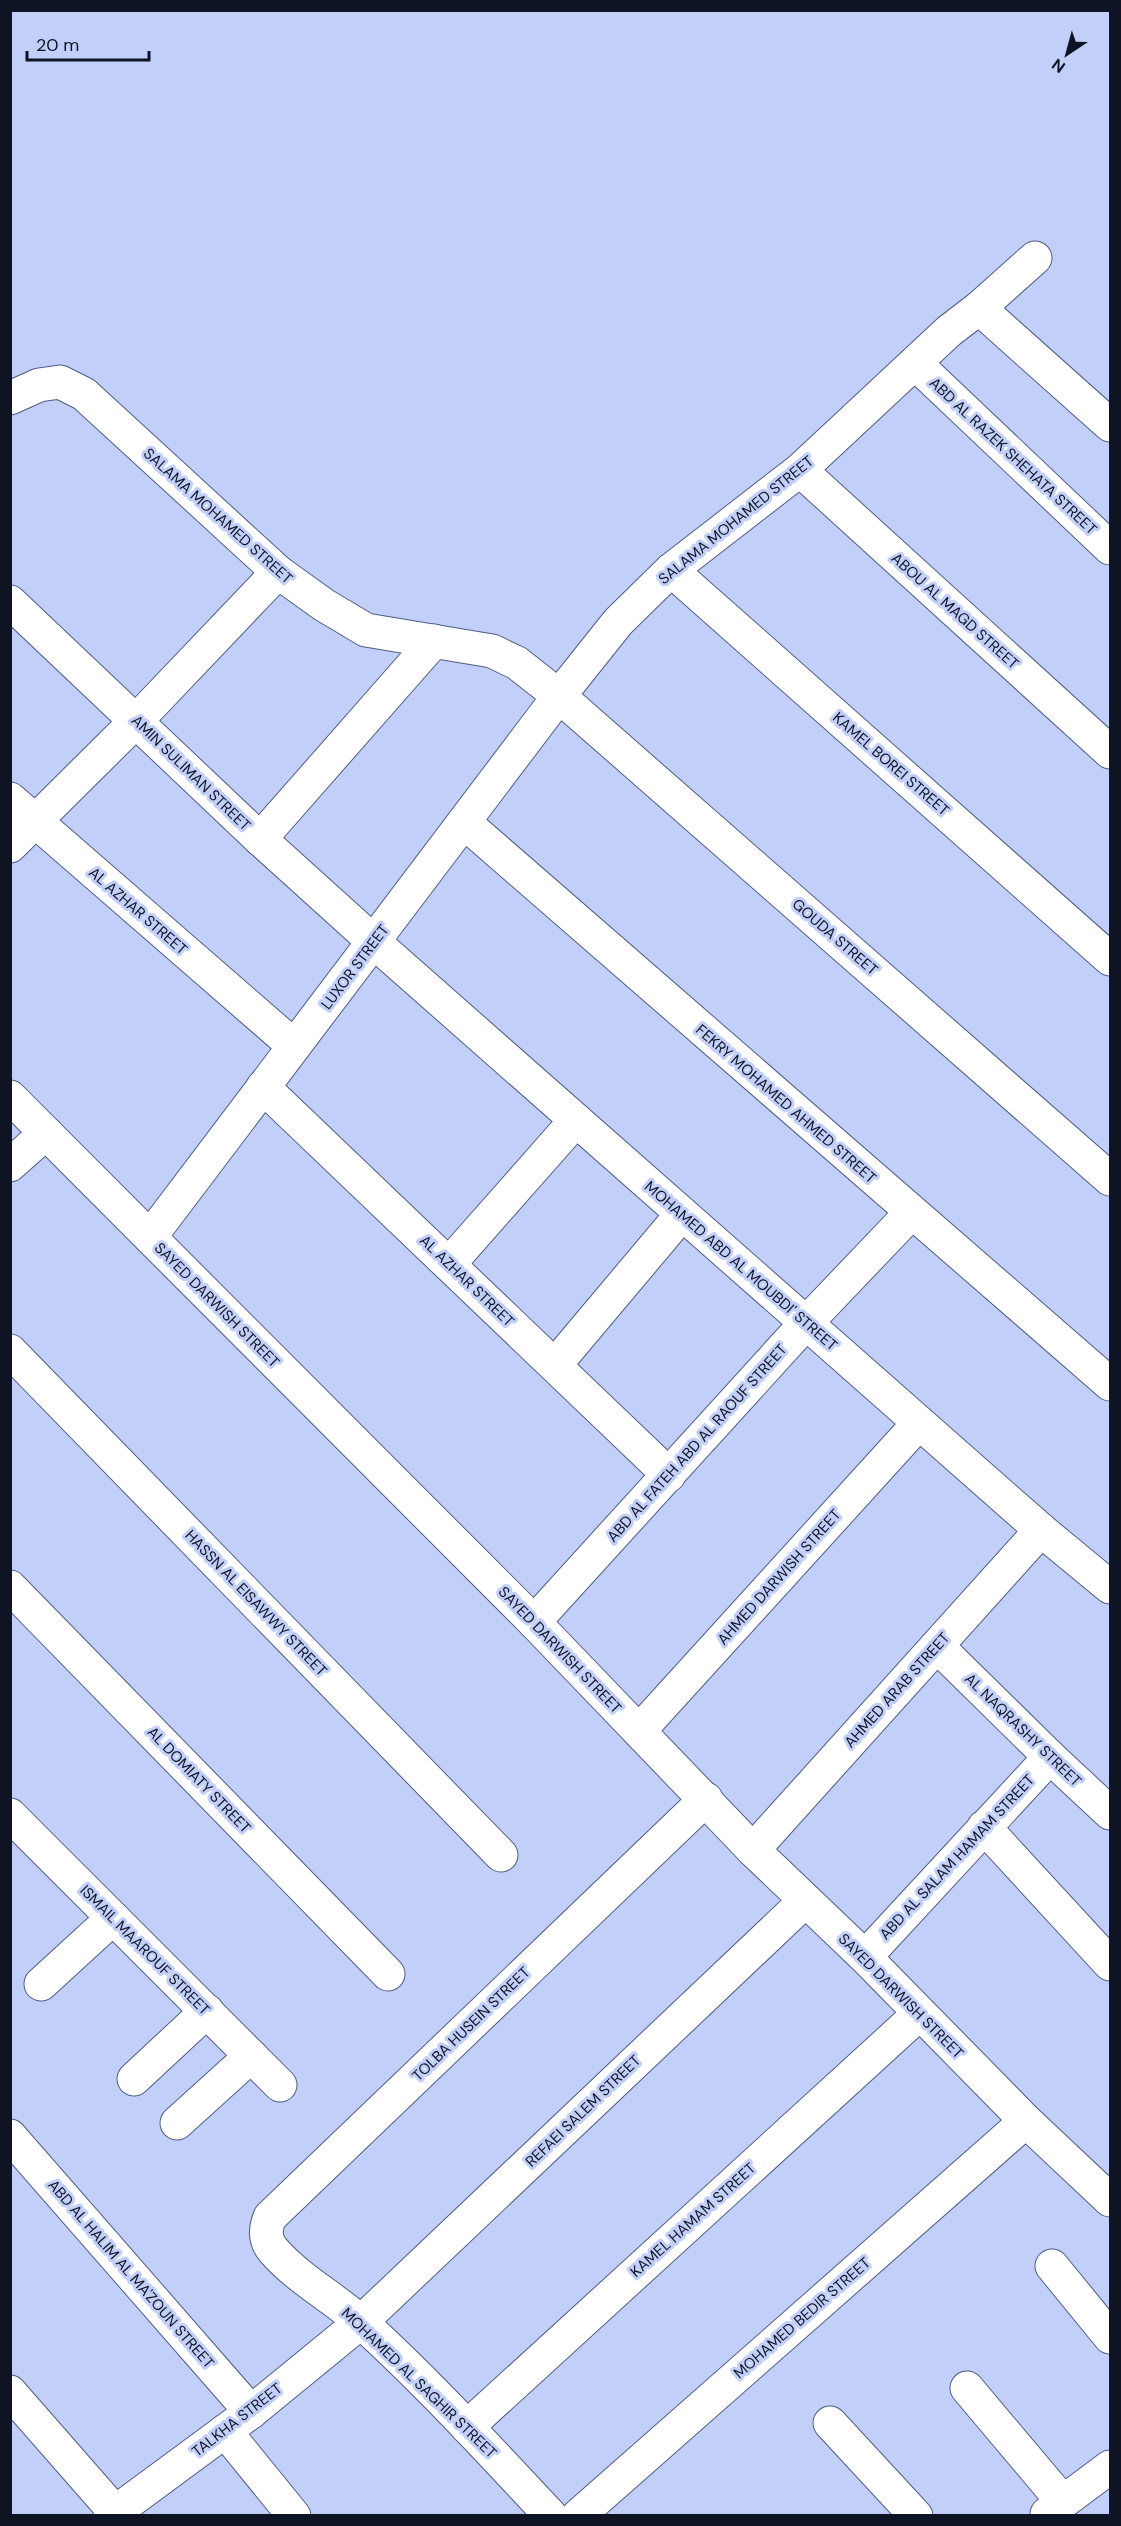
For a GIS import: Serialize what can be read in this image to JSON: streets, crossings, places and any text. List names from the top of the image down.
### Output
{
  "streets": {
    "street": [
      "ABD AL RAZEK SHEHATA STREET",
      "SALAMA MOHAMED STREET",
      "ABOU AL MAGD STREET",
      "KAMEL BOREI STREET",
      "AMIN SULIMAN STREET",
      "AL AZHAR STREET",
      "GOUDA STREET",
      "LUXOR STREET",
      "FEKRY MOHAMED AHMED STREET",
      "MOHAMED ABD AL MOUBDI' STREET",
      "SAYED DARWISH STREET",
      "ABD AL FATEH ABD AL RAOUF STREET",
      "AHMED DARWISH STREET",
      "HASSN AL EISAWWY STREET",
      "AHMED ARAB STREET",
      "AL NAQRASHY STREET",
      "AL DOMIATY STREET",
      "ABD AL SALAM HAMAM STREET",
      "ISMAIL MAAROUF STREET",
      "TOLBA HUSEIN STREET",
      "REFAEI SALEM STREET",
      "KAMEL HAMAM STREET",
      "ABD AL HALIM AL MA'ZOUN STREET",
      "MOHAMED BEDIR STREET",
      "MOHAMED AL SAGHIR STREET",
      "TALKHA STREET"
    ]
  },
  "crossings": [
    ["ABD AL RAZEK SHEHATA STREET", "SALAMA MOHAMED STREET"],
    ["SALAMA MOHAMED STREET", "ABOU AL MAGD STREET"],
    ["SALAMA MOHAMED STREET", "KAMEL BOREI STREET"],
    ["SALAMA MOHAMED STREET", "GOUDA STREET"],
    ["SALAMA MOHAMED STREET", "LUXOR STREET"],
    ["AMIN SULIMAN STREET", "LUXOR STREET"],
    ["AMIN SULIMAN STREET", "MOHAMED ABD AL MOUBDI' STREET"],
    ["AL AZHAR STREET", "LUXOR STREET"],
    ["AL AZHAR STREET", "ABD AL FATEH ABD AL RAOUF STREET"],
    ["GOUDA STREET", "LUXOR STREET"],
    ["LUXOR STREET", "FEKRY MOHAMED AHMED STREET"],
    ["LUXOR STREET", "MOHAMED ABD AL MOUBDI' STREET"],
    ["LUXOR STREET", "SAYED DARWISH STREET"],
    ["FEKRY MOHAMED AHMED STREET", "ABD AL FATEH ABD AL RAOUF STREET"],
    ["MOHAMED ABD AL MOUBDI' STREET", "ABD AL FATEH ABD AL RAOUF STREET"],
    ["MOHAMED ABD AL MOUBDI' STREET", "AHMED DARWISH STREET"],
    ["MOHAMED ABD AL MOUBDI' STREET", "AHMED ARAB STREET"],
    ["SAYED DARWISH STREET", "ABD AL FATEH ABD AL RAOUF STREET"],
    ["SAYED DARWISH STREET", "AHMED DARWISH STREET"],
    ["SAYED DARWISH STREET", "AHMED ARAB STREET"],
    ["SAYED DARWISH STREET", "ABD AL SALAM HAMAM STREET"],
    ["SAYED DARWISH STREET", "TOLBA HUSEIN STREET"],
    ["SAYED DARWISH STREET", "REFAEI SALEM STREET"],
    ["SAYED DARWISH STREET", "KAMEL HAMAM STREET"],
    ["SAYED DARWISH STREET", "MOHAMED BEDIR STREET"],
    ["AHMED ARAB STREET", "AL NAQRASHY STREET"],
    ["AL NAQRASHY STREET", "ABD AL SALAM HAMAM STREET"],
    ["TOLBA HUSEIN STREET", "MOHAMED AL SAGHIR STREET"],
    ["REFAEI SALEM STREET", "MOHAMED AL SAGHIR STREET"],
    ["REFAEI SALEM STREET", "TALKHA STREET"],
    ["KAMEL HAMAM STREET", "MOHAMED AL SAGHIR STREET"],
    ["ABD AL HALIM AL MA'ZOUN STREET", "TALKHA STREET"],
    ["MOHAMED AL SAGHIR STREET", "TALKHA STREET"]
  ],
  "scale_bar": "20 m",
  "north": "bottom left"
}
